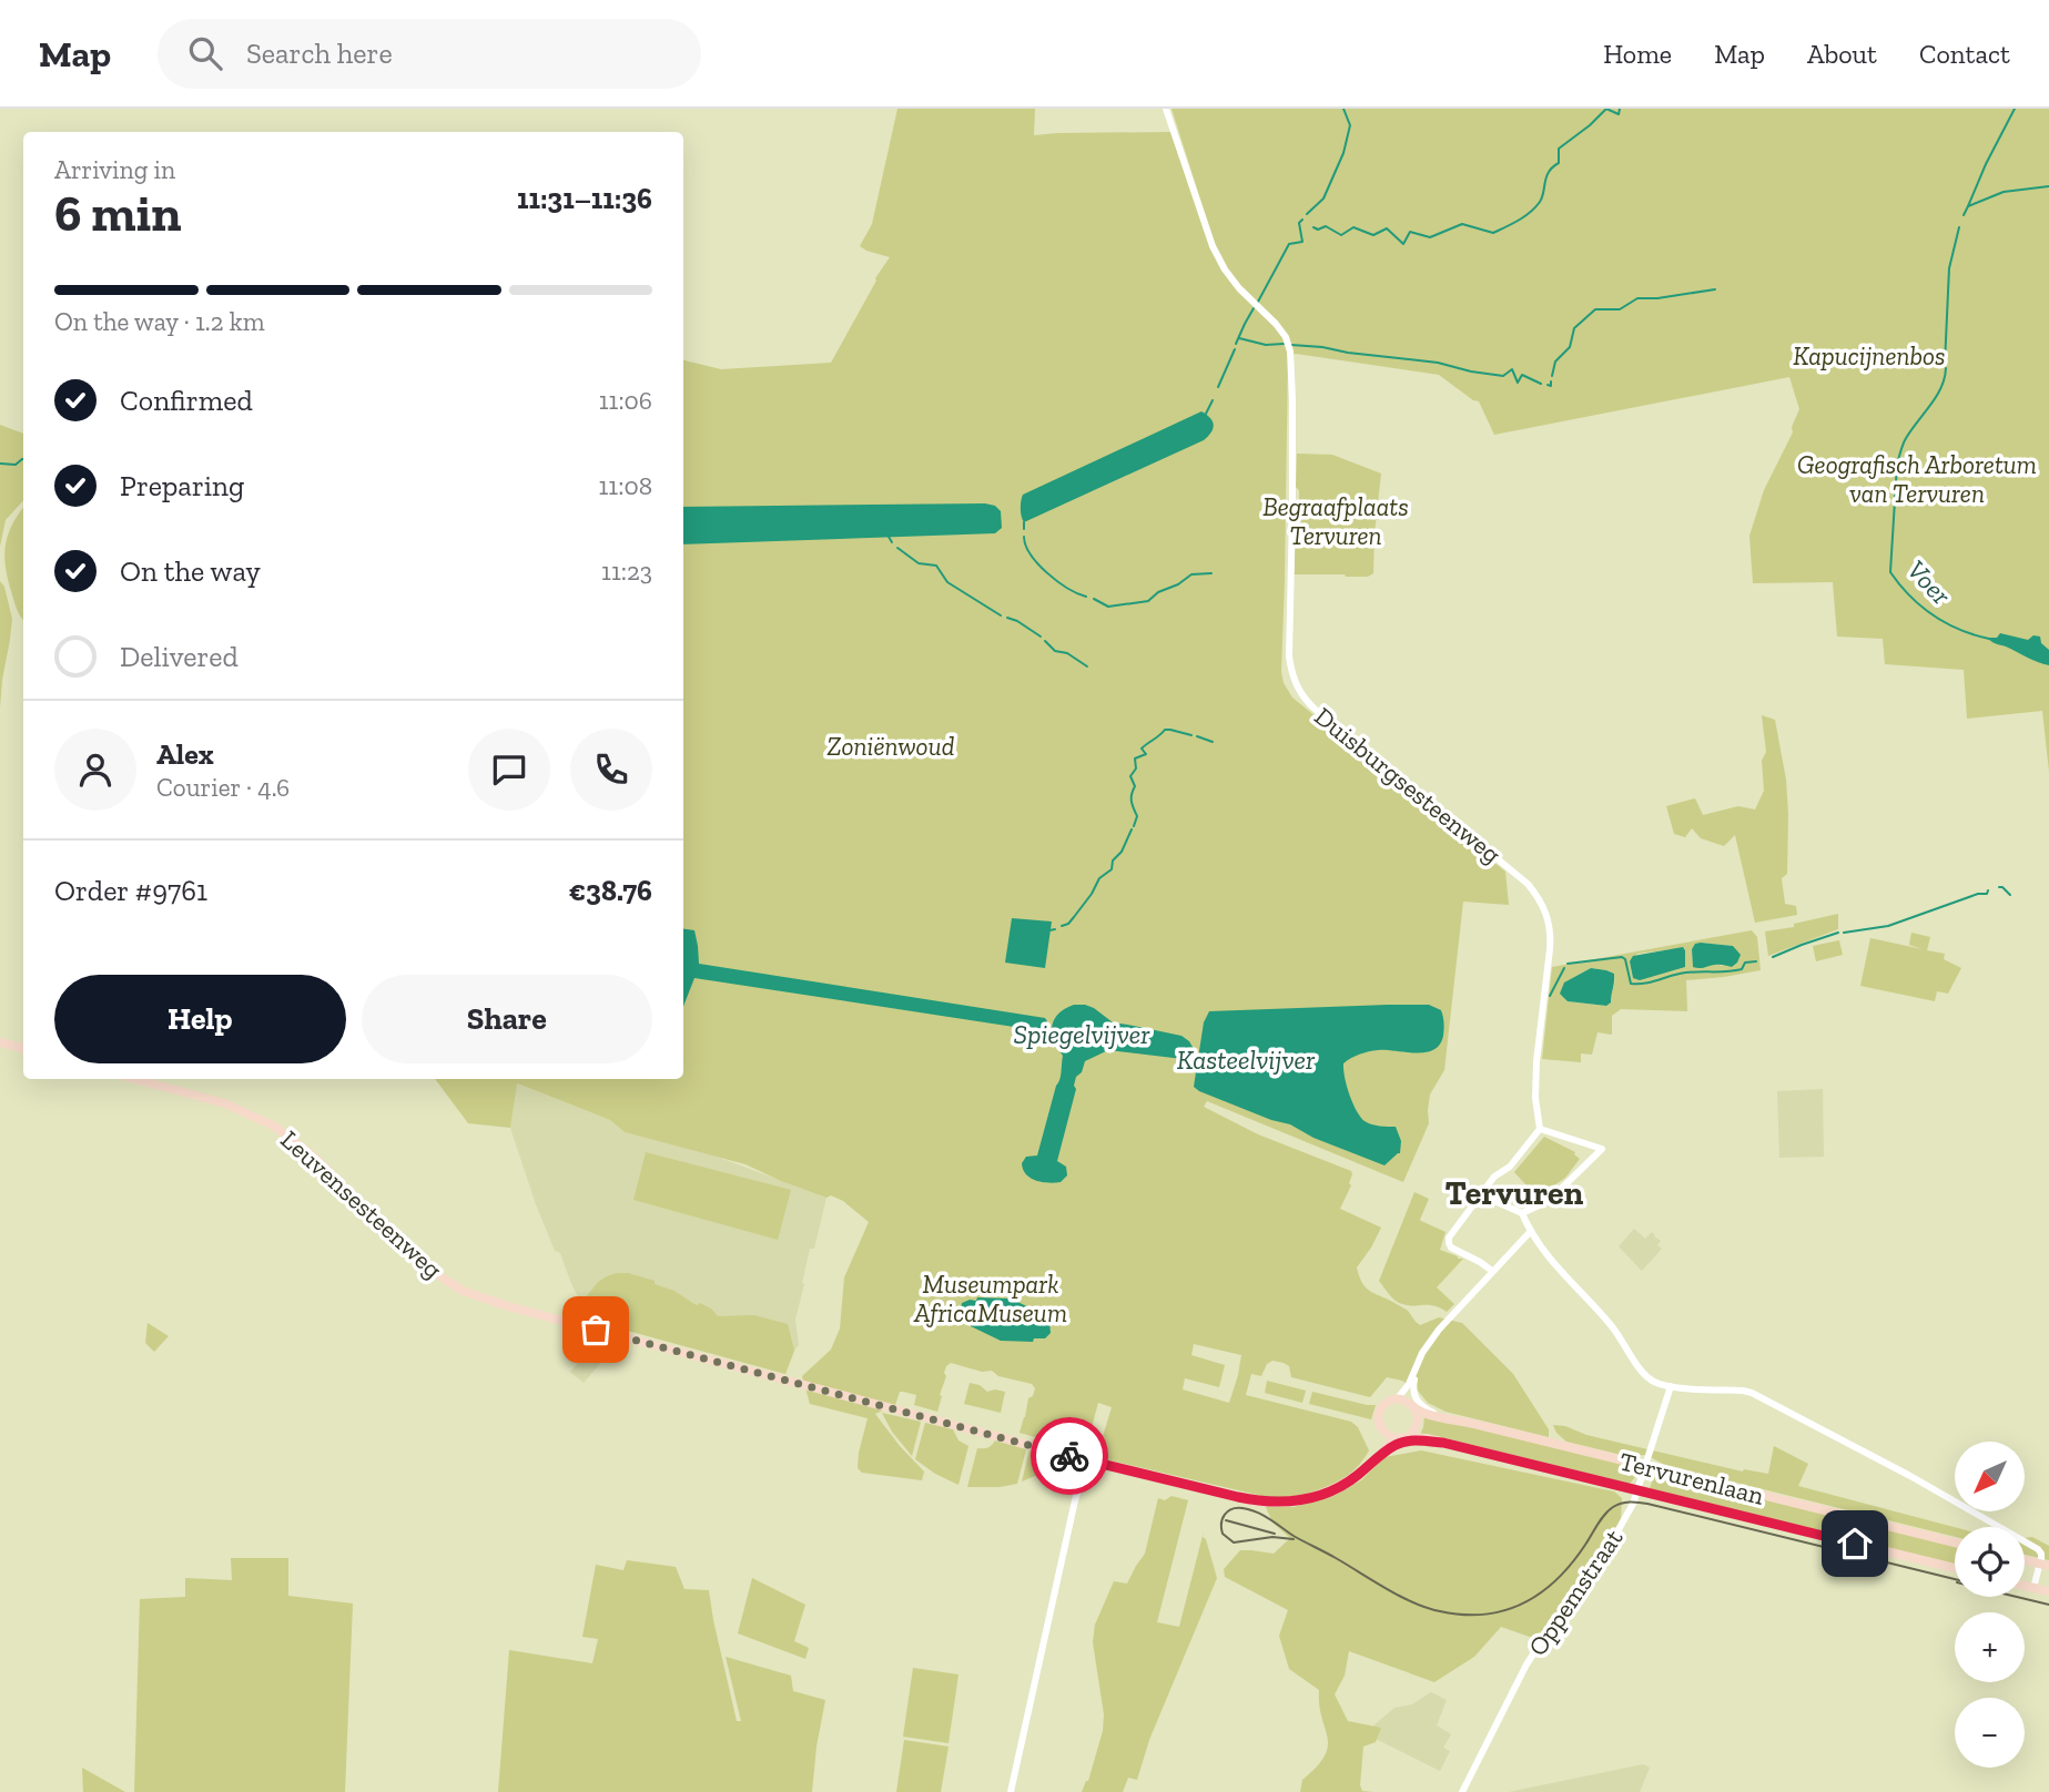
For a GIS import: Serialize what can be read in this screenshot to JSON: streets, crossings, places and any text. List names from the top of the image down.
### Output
{
  "streets": {
    "main road": ["Leuvensesteenweg", "Tervurenlaan"],
    "street": ["Duisburgsesteenweg", "Oppemstraat"]
  },
  "crossings": [
    ["Leuvensesteenweg", "Tervurenlaan"],
    ["Tervurenlaan", "Oppemstraat"]
  ],
  "districts": ["Tervuren"],
  "water": ["Voer", "Spiegelvijver", "Kasteelvijver"],
  "parks": [
    "Kapucijnenbos",
    "Geografisch Arboretum van Tervuren",
    "Begraafplaats Tervuren",
    "Zoniënwoud",
    "Museumpark AfricaMuseum"
  ],
  "north": "bottom left",
  "page": {
    "header": "Map",
    "search": "Search here",
    "nav": [
      "Home",
      "Map",
      "About",
      "Contact"
    ],
    "heading": ["6 min", "Arriving in", "11:31–11:36"],
    "panel": [
      "Alex",
      "Courier · 4.6",
      "Order #9761",
      "€38.76"
    ],
    "bar": "On the way · 1.2 km",
    "list": [
      ["Confirmed", "11:06"],
      ["Preparing", "11:08"],
      ["On the way", "11:23"],
      "Delivered"
    ],
    "buttons": ["Help", "Share"],
    "map_buttons": ["+", "−"]
  }
}
